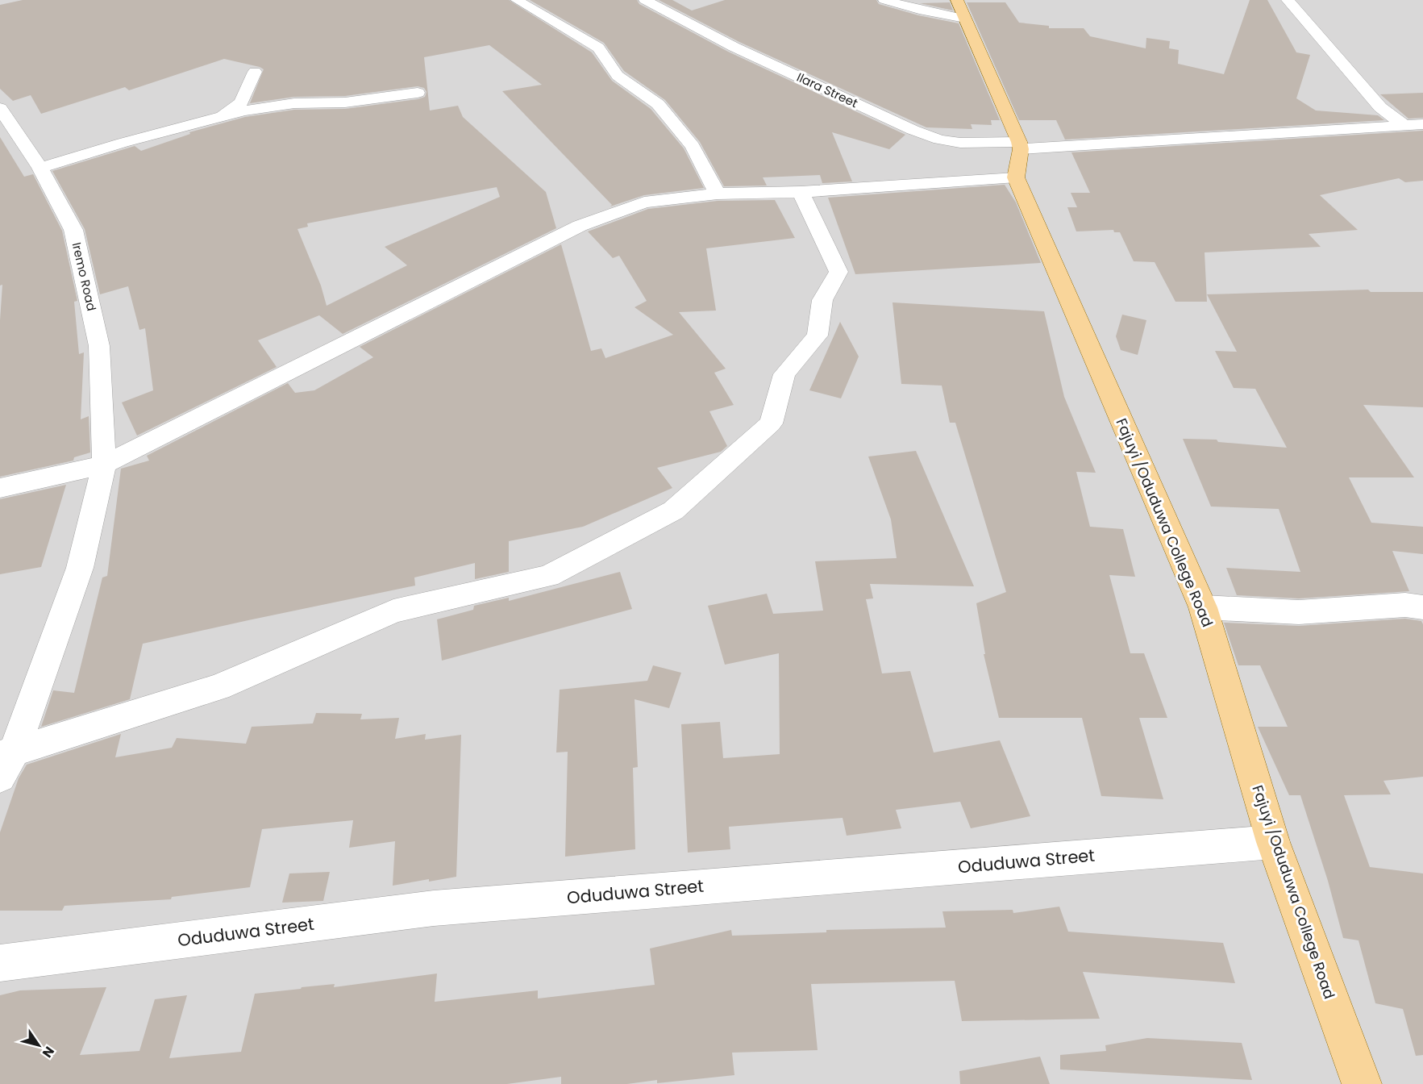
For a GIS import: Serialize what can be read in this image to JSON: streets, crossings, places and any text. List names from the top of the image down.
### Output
{
  "streets": {
    "main road": ["Fajuyi /Oduduwa College Road"],
    "street": ["Ilara Street", "Iremo Road", "Oduduwa Street"]
  },
  "crossings": [
    ["Fajuyi /Oduduwa College Road", "Oduduwa Street"]
  ],
  "north": "bottom right"
}
